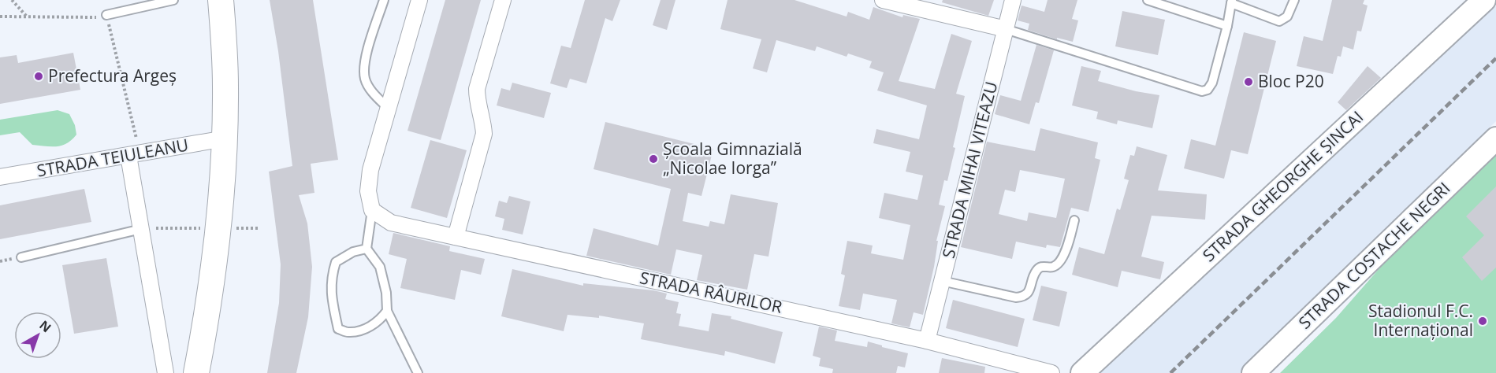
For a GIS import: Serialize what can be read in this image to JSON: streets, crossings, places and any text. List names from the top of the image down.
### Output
{
  "streets": {
    "main road": ["STRADA GHEORGHE ȘINCAI", "STRADA COSTACHE NEGRI"],
    "street": ["STRADA TEIULEANU", "STRADA MIHAI VITEAZU", "STRADA RÂURILOR"]
  },
  "crossings": [
    ["STRADA MIHAI VITEAZU", "STRADA RÂURILOR"]
  ],
  "places": [
    "Prefectura Argeș",
    "Bloc P20",
    "Școala Gimnazială „Nicolae Iorga”",
    "Stadionul F.C. Internațional"
  ],
  "north": "top right"
}
